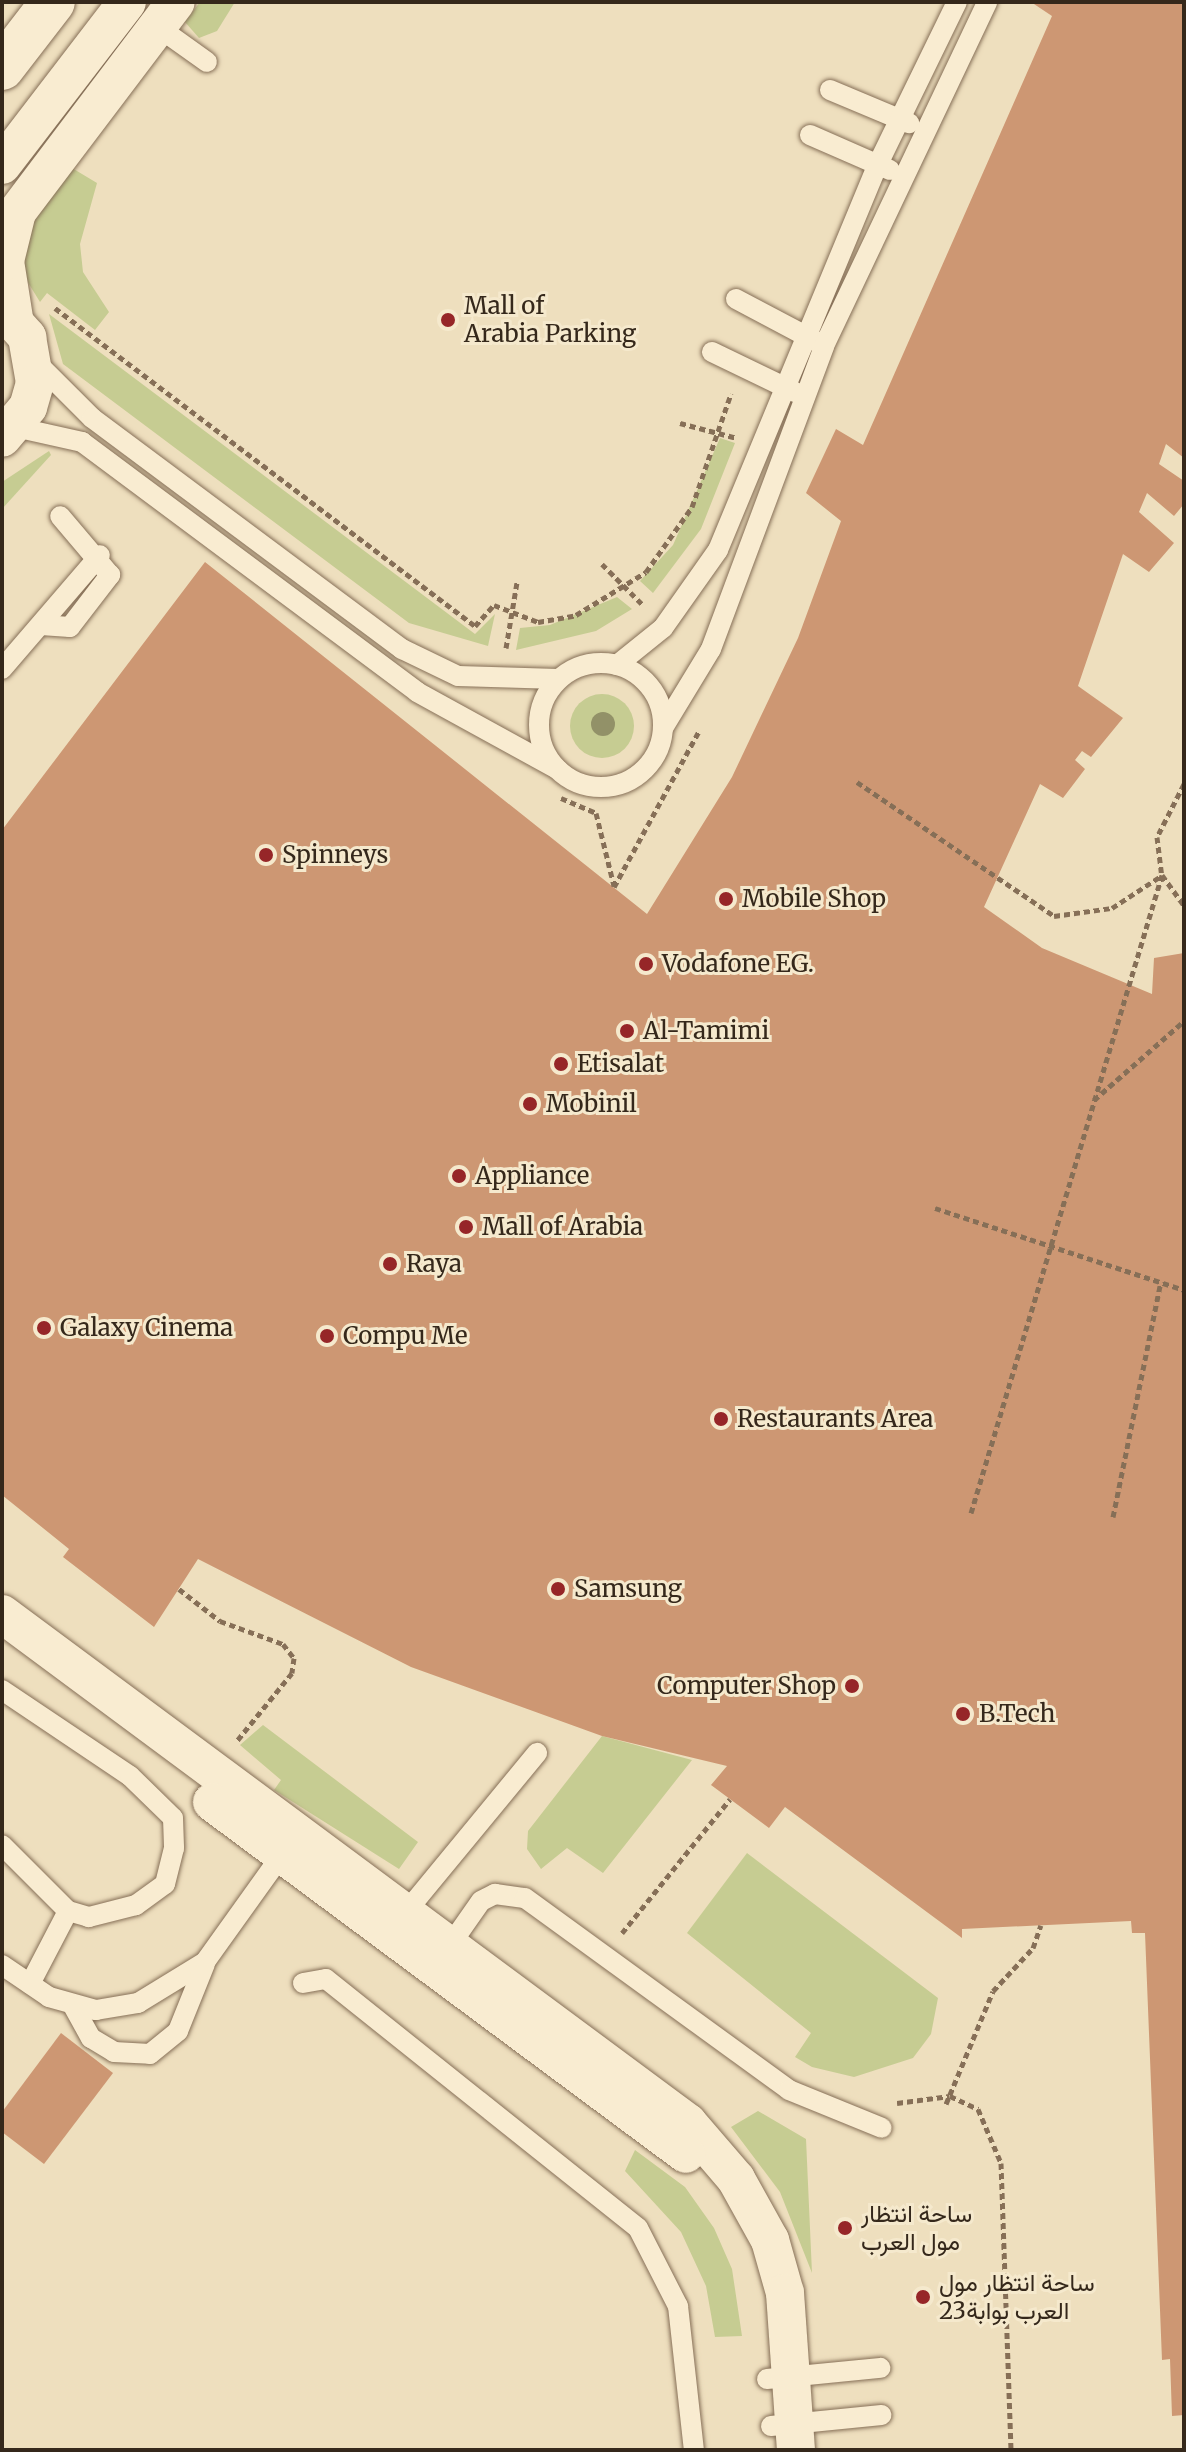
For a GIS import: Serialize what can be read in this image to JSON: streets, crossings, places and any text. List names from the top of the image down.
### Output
{
  "places": [
    "Mall of Arabia Parking",
    "Spinneys",
    "Mobile Shop",
    "Vodafone EG.",
    "Al-Tamimi",
    "Etisalat",
    "Mobinil",
    "Appliance",
    "Mall of Arabia",
    "Raya",
    "Galaxy Cinema",
    "Compu Me",
    "Restaurants Area",
    "Samsung",
    "Computer Shop",
    "B.Tech",
    "ساحة انتظار مول العرب",
    "ساحة انتظار مول العرب بوابة23"
  ]
}
